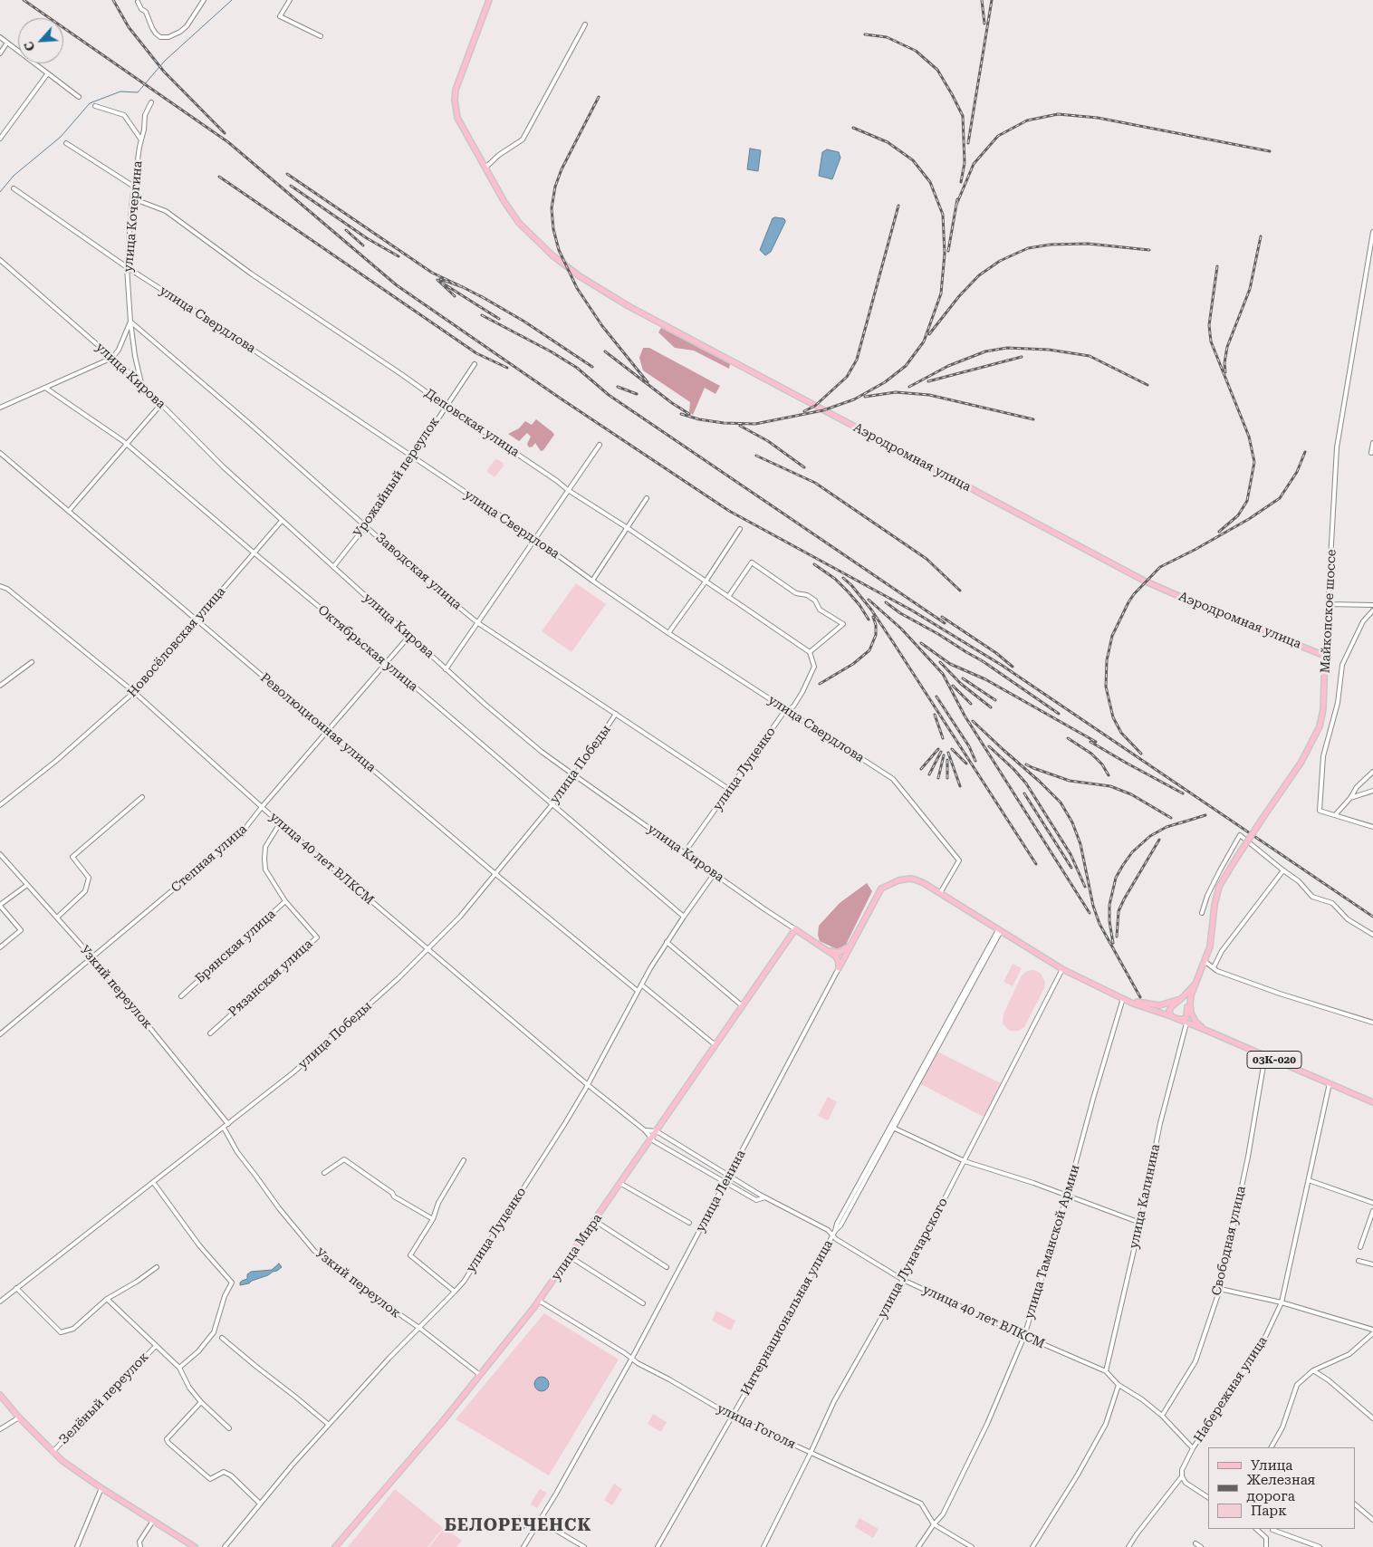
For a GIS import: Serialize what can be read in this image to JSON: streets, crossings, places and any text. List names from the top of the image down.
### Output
{
  "streets": {
    "main road": [
      "улица Кирова",
      "Аэродромная улица",
      "Майкопское шоссе",
      "03К-020",
      "улица Ленина",
      "улица Мира"
    ],
    "street": [
      "улица Кочергина",
      "улица Свердлова",
      "Деповская улица",
      "Урожайный переулок",
      "Заводская улица",
      "Новосёловская улица",
      "Октябрьская улица",
      "Революционная улица",
      "улица Победы",
      "улица Луценко",
      "Степная улица",
      "улица 40 лет ВЛКСМ",
      "Брянская улица",
      "Рязанская улица",
      "Узкий переулок",
      "улица Калинина",
      "Свободная улица",
      "улица Таманской Армии",
      "улица Луначарского",
      "Интернациональная улица",
      "Набережная улица",
      "Зелёный переулок",
      "улица Гоголя"
    ]
  },
  "crossings": [
    ["улица Кочергина", "улица Свердлова"],
    ["улица Кочергина", "улица Кирова"],
    ["улица Кочергина", "Деповская улица"],
    ["улица Кочергина", "Заводская улица"],
    ["улица Свердлова", "Урожайный переулок"],
    ["улица Свердлова", "улица Луценко"],
    ["улица Свердлова", "улица Ленина"],
    ["улица Кирова", "Урожайный переулок"],
    ["улица Кирова", "Новосёловская улица"],
    ["улица Кирова", "улица Победы"],
    ["улица Кирова", "улица Луценко"],
    ["улица Кирова", "Степная улица"],
    ["улица Кирова", "улица Мира"],
    ["Деповская улица", "Урожайный переулок"],
    ["Деповская улица", "улица Луценко"],
    ["Аэродромная улица", "Майкопское шоссе"],
    ["Урожайный переулок", "Заводская улица"],
    ["Заводская улица", "улица Победы"],
    ["Заводская улица", "улица Луценко"],
    ["Новосёловская улица", "Октябрьская улица"],
    ["Новосёловская улица", "Революционная улица"],
    ["Новосёловская улица", "улица 40 лет ВЛКСМ"],
    ["Октябрьская улица", "улица Победы"],
    ["Октябрьская улица", "улица Луценко"],
    ["Октябрьская улица", "Степная улица"],
    ["Революционная улица", "улица Победы"],
    ["Революционная улица", "улица Луценко"],
    ["Революционная улица", "Степная улица"],
    ["улица Победы", "улица 40 лет ВЛКСМ"],
    ["улица Победы", "Узкий переулок"],
    ["улица Луценко", "улица 40 лет ВЛКСМ"],
    ["улица Луценко", "Узкий переулок"],
    ["Степная улица", "улица 40 лет ВЛКСМ"],
    ["Степная улица", "Узкий переулок"],
    ["улица 40 лет ВЛКСМ", "Брянская улица"],
    ["улица 40 лет ВЛКСМ", "улица Ленина"],
    ["улица 40 лет ВЛКСМ", "улица Калинина"],
    ["улица 40 лет ВЛКСМ", "Свободная улица"],
    ["улица 40 лет ВЛКСМ", "улица Таманской Армии"],
    ["улица 40 лет ВЛКСМ", "улица Мира"],
    ["улица 40 лет ВЛКСМ", "улица Луначарского"],
    ["улица 40 лет ВЛКСМ", "Интернациональная улица"],
    ["улица 40 лет ВЛКСМ", "Набережная улица"],
    ["Брянская улица", "Рязанская улица"],
    ["Узкий переулок", "улица Мира"],
    ["03К-020", "улица Калинина"],
    ["03К-020", "Свободная улица"],
    ["03К-020", "Набережная улица"],
    ["улица Ленина", "улица Таманской Армии"],
    ["улица Ленина", "улица Луначарского"],
    ["улица Ленина", "Интернациональная улица"],
    ["улица Ленина", "улица Гоголя"],
    ["улица Таманской Армии", "улица Гоголя"],
    ["улица Мира", "улица Гоголя"],
    ["улица Луначарского", "улица Гоголя"],
    ["Интернациональная улица", "улица Гоголя"]
  ],
  "districts": ["БЕЛОРЕЧЕНСК"],
  "legend": ["Улица", "Железная дорога", "Парк"],
  "north": "bottom left"
}
